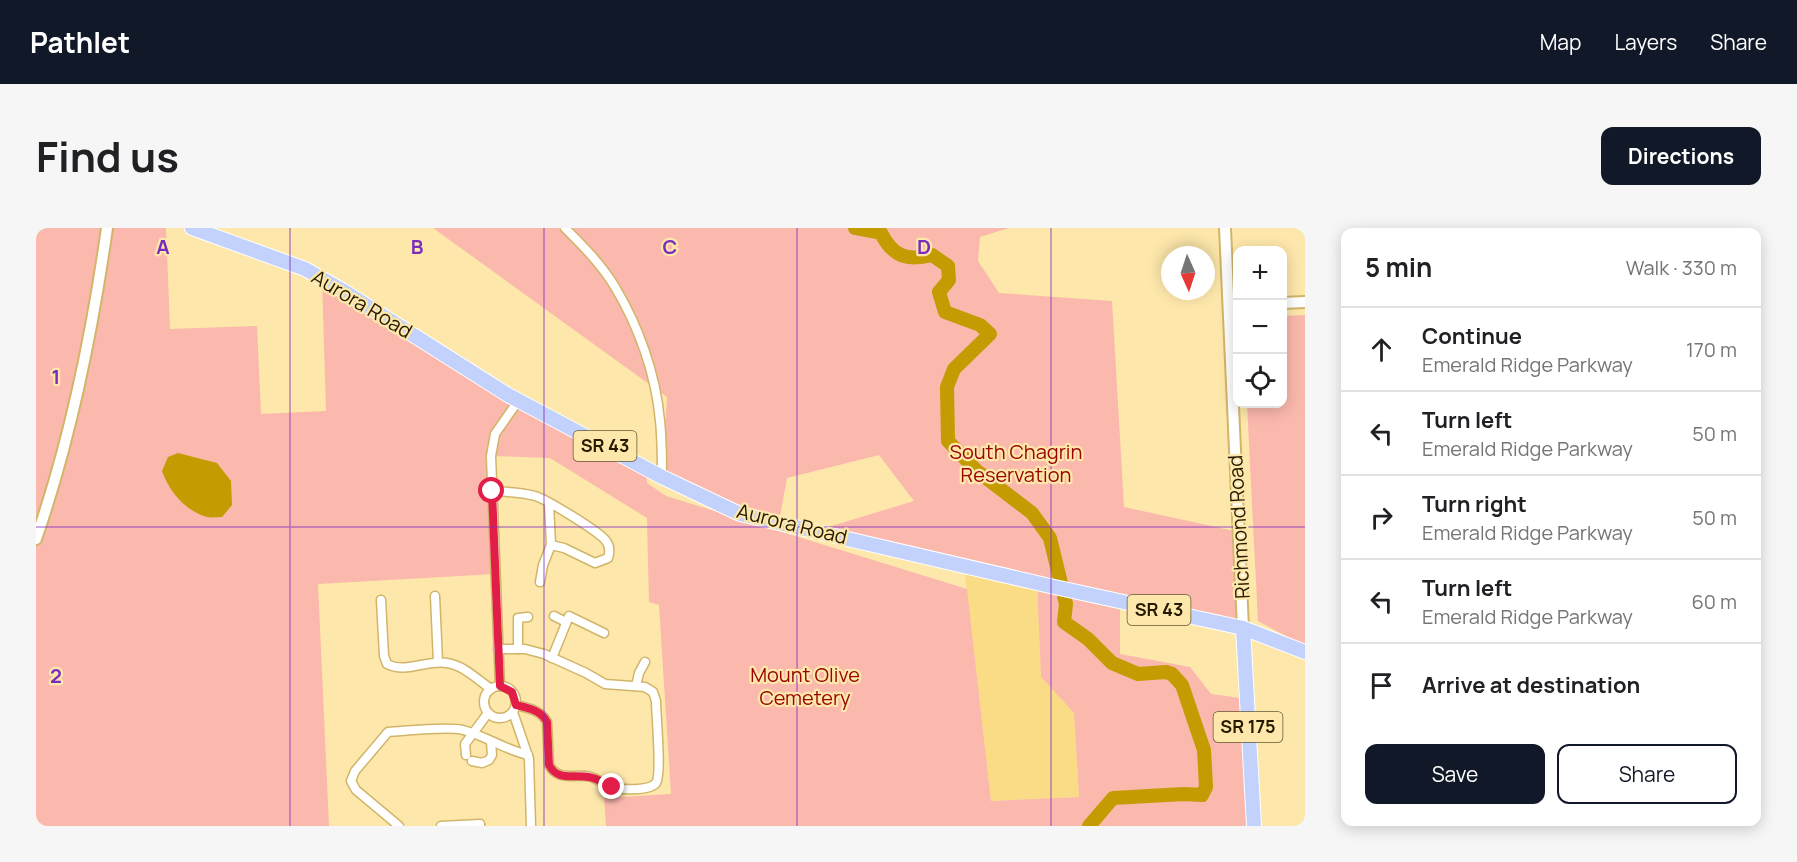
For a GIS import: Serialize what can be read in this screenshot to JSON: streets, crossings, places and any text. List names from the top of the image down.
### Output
{
  "streets": {
    "main road": [
      "Aurora Road",
      "SR 43",
      "Richmond Road",
      "SR 175"
    ]
  },
  "crossings": [
    ["Aurora Road", "Richmond Road"]
  ],
  "parks": ["South Chagrin Reservation", "Mount Olive Cemetery"],
  "north": "bottom",
  "page": {
    "header": "Pathlet",
    "nav": ["Map", "Layers", "Share"],
    "title": "Find us",
    "buttons": [
      "Directions",
      ["Save", "Share"]
    ],
    "heading": ["5 min", "Walk · 330 m"],
    "map_buttons": ["+", "−"],
    "list": [
      ["Continue", "Emerald Ridge Parkway", "170 m"],
      ["Turn left", "Emerald Ridge Parkway", "50 m"],
      ["Turn right", "Emerald Ridge Parkway", "50 m"],
      ["Turn left", "Emerald Ridge Parkway", "60 m"],
      "Arrive at destination"
    ]
  },
  "grid": {
    "columns": [
      "A",
      "B",
      "C",
      "D"
    ],
    "rows": ["1", "2"]
  }
}
